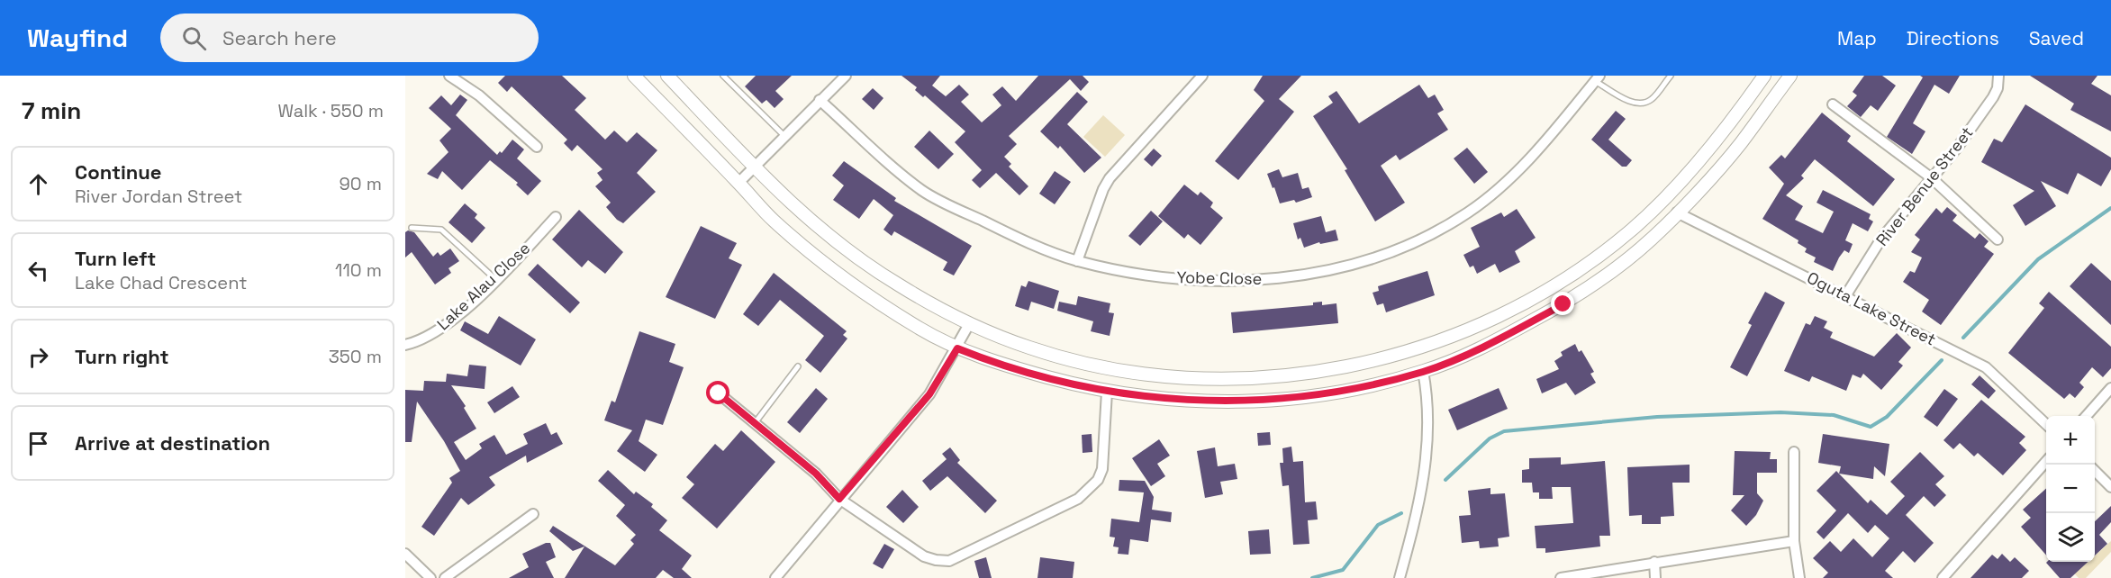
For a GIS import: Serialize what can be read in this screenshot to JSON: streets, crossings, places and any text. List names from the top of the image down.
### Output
{
  "streets": {
    "street": [
      "River Benue Street",
      "Yobe Close",
      "Lake Alau Close",
      "Oguta Lake Street"
    ]
  },
  "crossings": [
    ["River Benue Street", "Oguta Lake Street"]
  ],
  "page": {
    "header": "Wayfind",
    "search": "Search here",
    "nav": ["Map", "Directions", "Saved"],
    "heading": ["7 min", "Walk · 550 m"],
    "list": [
      ["Continue", "River Jordan Street", "90 m"],
      ["Turn left", "Lake Chad Crescent", "110 m"],
      ["Turn right", "350 m"],
      "Arrive at destination"
    ],
    "map_buttons": ["+", "−"]
  }
}
